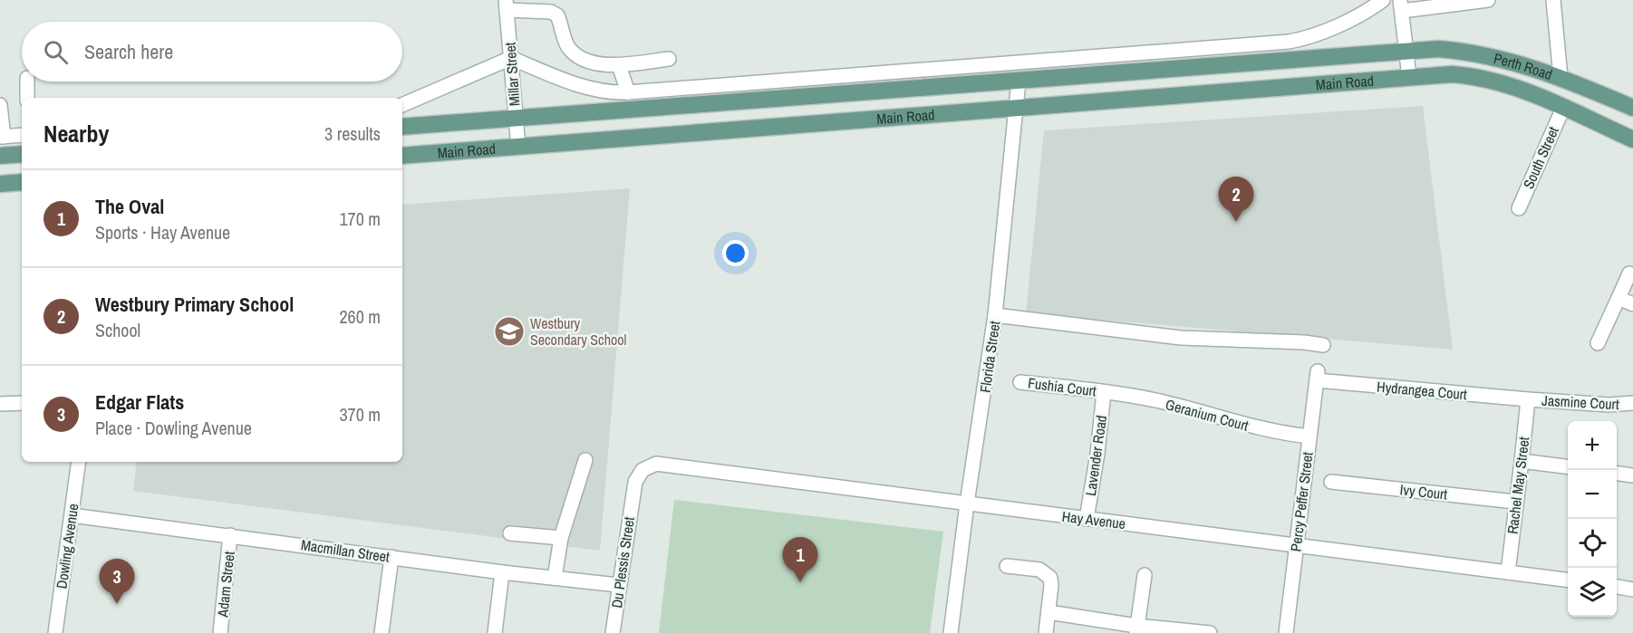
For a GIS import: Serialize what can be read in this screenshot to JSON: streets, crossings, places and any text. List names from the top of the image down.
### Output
{
  "streets": {
    "main road": ["Perth Road", "Main Road"],
    "street": [
      "Millar Street",
      "South Street",
      "Florida Street",
      "Fushia Court",
      "Hydrangea Court",
      "Jasmine Court",
      "Geranium Court",
      "Lavender Road",
      "Rachel May Street",
      "Ivy Court",
      "Percy Peffer Street",
      "Hay Avenue",
      "Dowling Avenue",
      "Macmillan Street",
      "Du Plessis Street",
      "Adam Street"
    ]
  },
  "crossings": [
    ["Perth Road", "Main Road"],
    ["Perth Road", "South Street"],
    ["Millar Street", "Main Road"],
    ["Main Road", "Florida Street"],
    ["Florida Street", "Hay Avenue"],
    ["Fushia Court", "Geranium Court"],
    ["Fushia Court", "Lavender Road"],
    ["Hydrangea Court", "Jasmine Court"],
    ["Hydrangea Court", "Rachel May Street"],
    ["Hydrangea Court", "Percy Peffer Street"],
    ["Jasmine Court", "Rachel May Street"],
    ["Geranium Court", "Lavender Road"],
    ["Geranium Court", "Percy Peffer Street"],
    ["Lavender Road", "Hay Avenue"],
    ["Rachel May Street", "Ivy Court"],
    ["Rachel May Street", "Hay Avenue"],
    ["Percy Peffer Street", "Hay Avenue"],
    ["Hay Avenue", "Du Plessis Street"],
    ["Dowling Avenue", "Macmillan Street"],
    ["Macmillan Street", "Du Plessis Street"],
    ["Macmillan Street", "Adam Street"]
  ],
  "places": {
    "school or university": ["Westbury Secondary School"]
  },
  "page": {
    "search": "Search here",
    "heading": ["Nearby", "3 results"],
    "list": [
      {
        "mark": "1",
        "name": "The Oval",
        "note": "Sports · Hay Avenue",
        "value": "170 m"
      },
      {
        "mark": "2",
        "name": "Westbury Primary School",
        "note": "School",
        "value": "260 m"
      },
      {
        "mark": "3",
        "name": "Edgar Flats",
        "note": "Place · Dowling Avenue",
        "value": "370 m"
      }
    ],
    "pins": ["2", "1", "3"],
    "map_buttons": ["+", "−"]
  }
}
